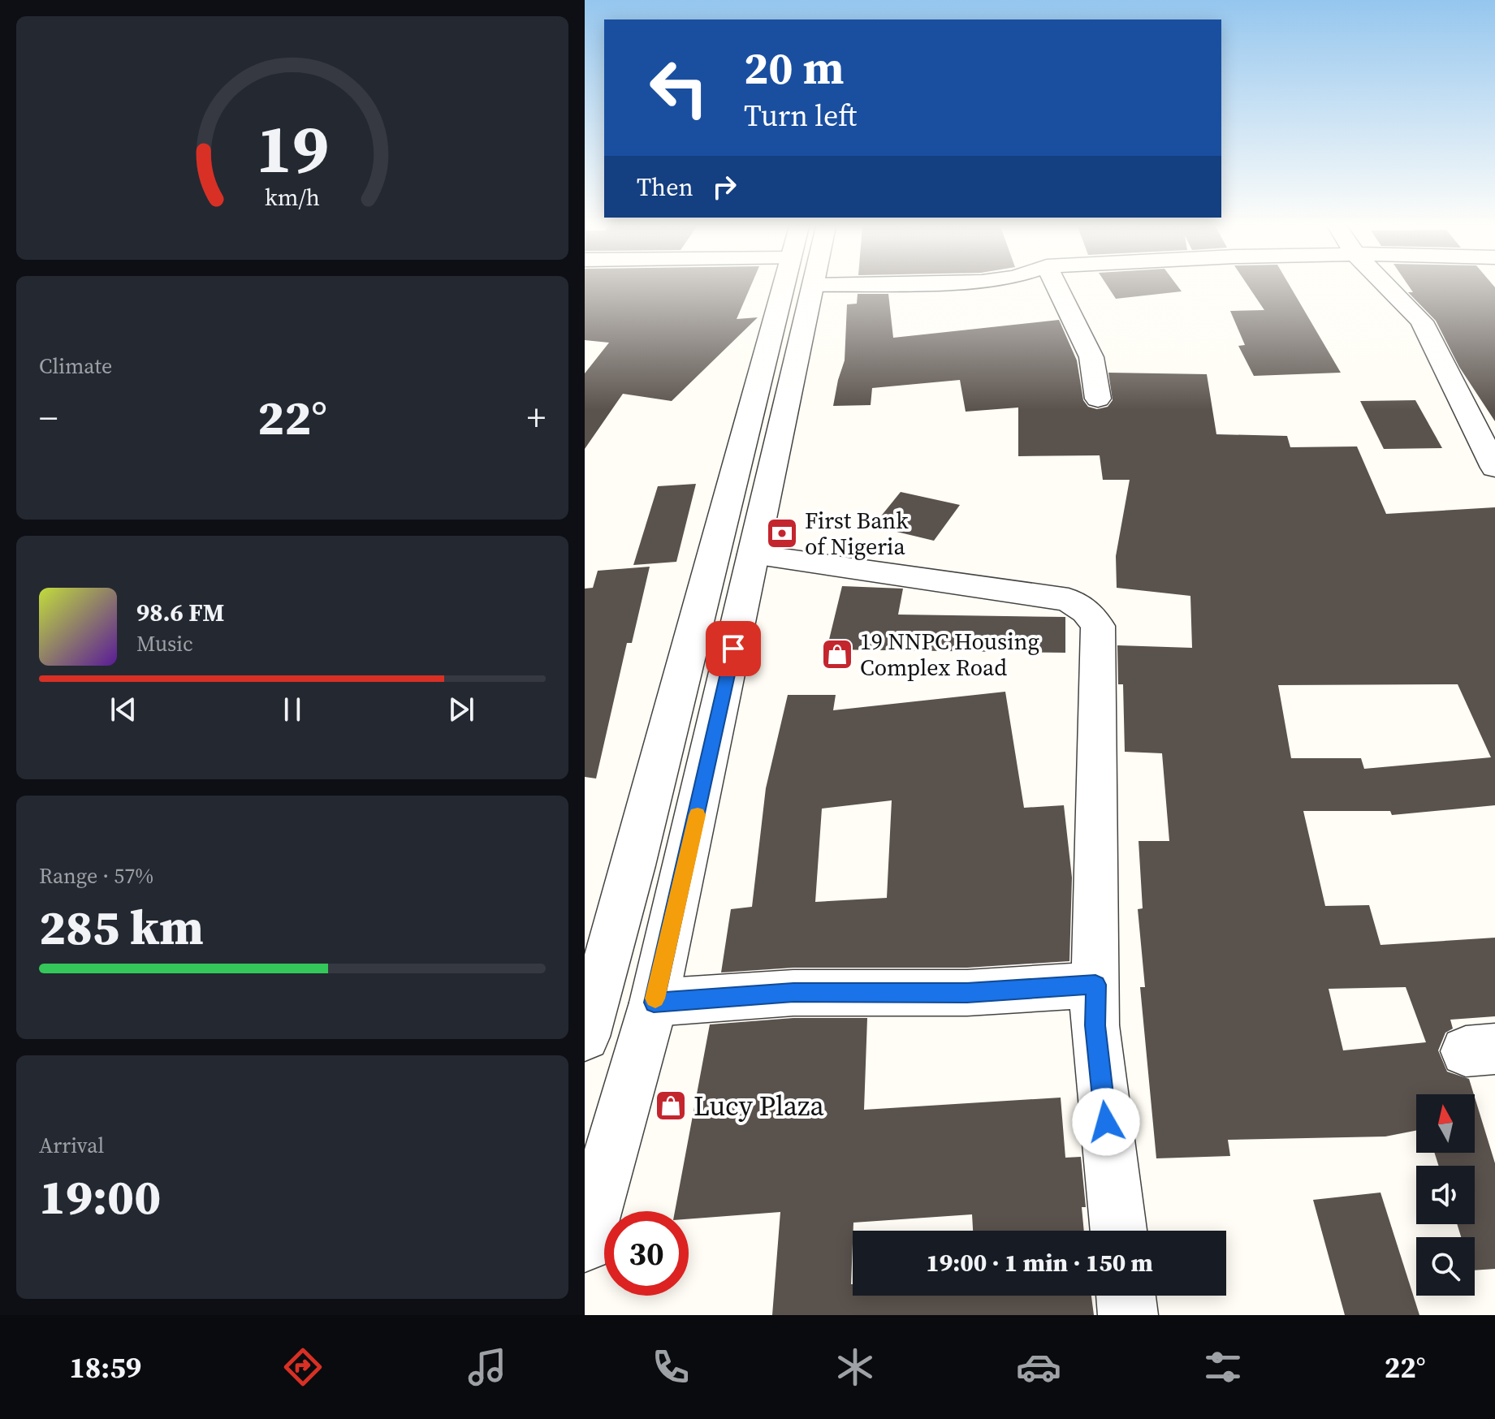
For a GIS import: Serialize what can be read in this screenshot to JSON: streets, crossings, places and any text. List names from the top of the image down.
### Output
{
  "places": {
    "bank": ["First Bank of Nigeria"],
    "shop": ["19 NNPC Housing Complex Road", "Lucy Plaza"]
  },
  "north": "top",
  "page": {
    "turn": ["20 m", "Turn left"],
    "then": "Then",
    "tile": [
      "Climate",
      ["Range · 57%", "285 km"],
      ["Arrival", "19:00"]
    ],
    "heat": ["−", "22°", "+"],
    "song": ["98.6 FM", "Music"],
    "limit": "30",
    "trip": "19:00 · 1 min · 150 m",
    "tabs": ["18:59", "22°"],
    "gauge": ["19", "km/h"]
  }
}
